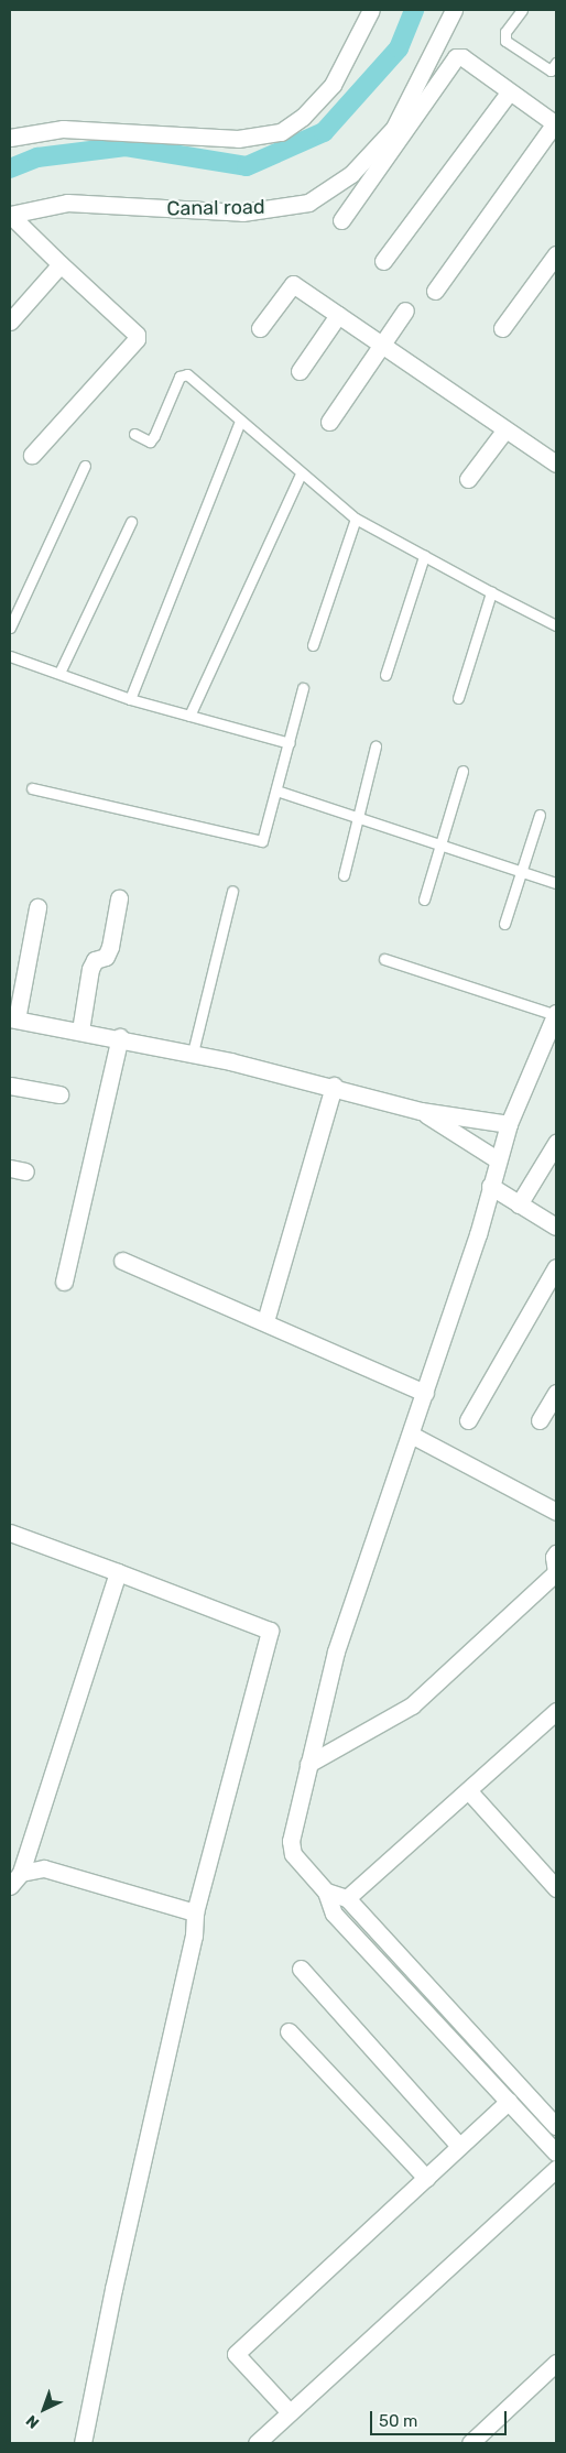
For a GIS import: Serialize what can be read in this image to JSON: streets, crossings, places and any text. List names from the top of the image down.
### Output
{
  "streets": {
    "street": ["Canal road"]
  },
  "scale_bar": "50 m",
  "north": "bottom left"
}
